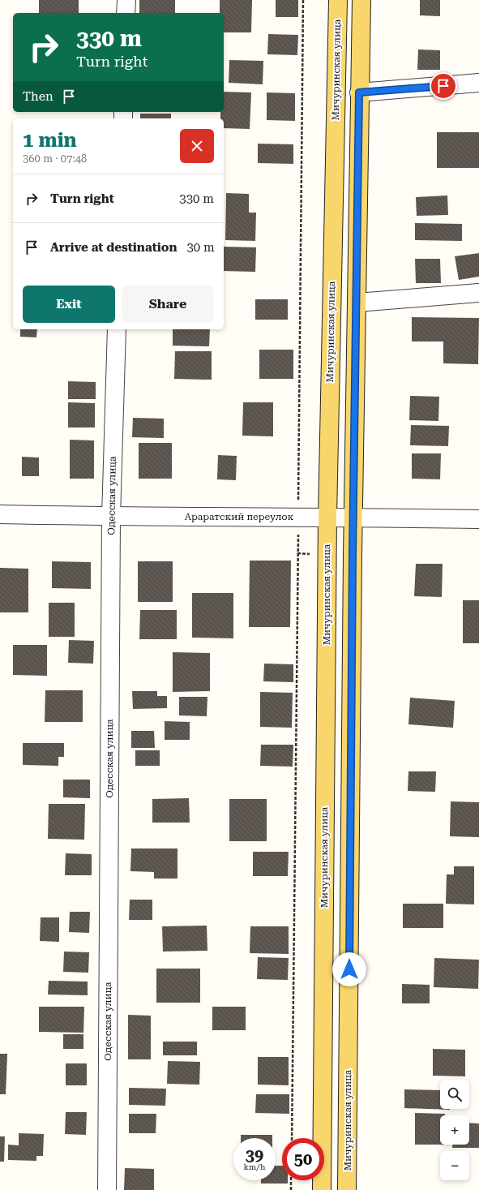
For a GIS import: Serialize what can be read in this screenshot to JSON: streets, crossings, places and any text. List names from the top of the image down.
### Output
{
  "streets": {
    "main road": ["Мичуринская улица"],
    "street": ["Одесская улица", "Араратский переулок"]
  },
  "crossings": [
    ["Мичуринская улица", "Араратский переулок"],
    ["Одесская улица", "Араратский переулок"]
  ],
  "page": {
    "turn": ["330 m", "Turn right"],
    "then": "Then",
    "heading": ["1 min", "360 m · 07:48"],
    "list": [
      {
        "name": "Turn right",
        "value": "330 m"
      },
      {
        "name": "Arrive at destination",
        "value": "30 m"
      }
    ],
    "buttons": ["Exit", "Share"],
    "map_buttons": ["+", "−"],
    "speed": "39 km/h",
    "limit": "50"
  }
}
